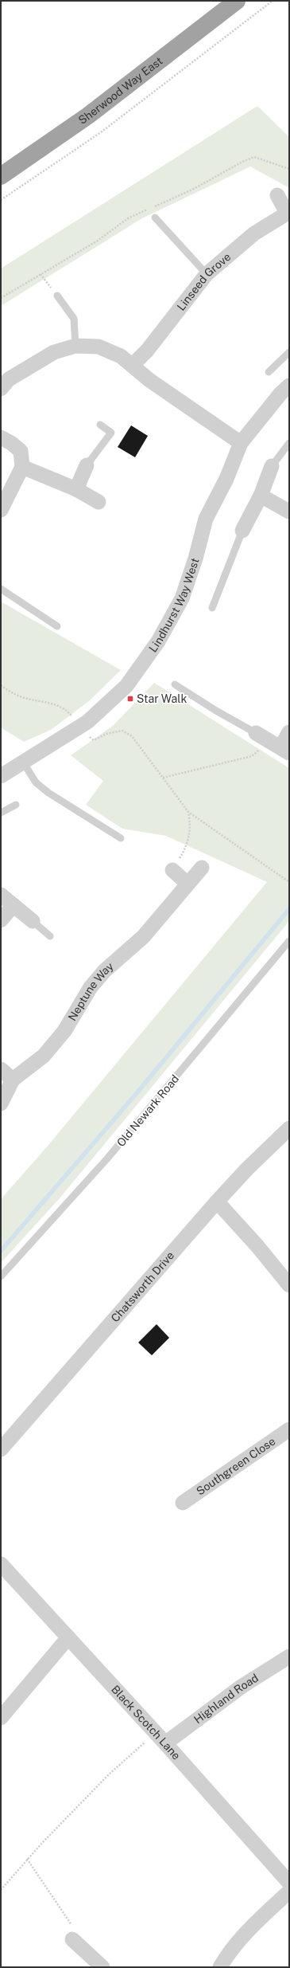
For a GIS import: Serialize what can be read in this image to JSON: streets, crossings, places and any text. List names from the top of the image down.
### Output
{
  "streets": {
    "highway": ["Sherwood Way East"],
    "street": [
      "Linseed Grove",
      "Lindhurst Way West",
      "Neptune Way",
      "Chatsworth Drive",
      "Southgreen Close",
      "Highland Road",
      "Black Scotch Lane"
    ],
    "lane": ["Old Newark Road"]
  },
  "crossings": [
    ["Highland Road", "Black Scotch Lane"]
  ],
  "places": {
    "transit": ["Star Walk"]
  }
}
